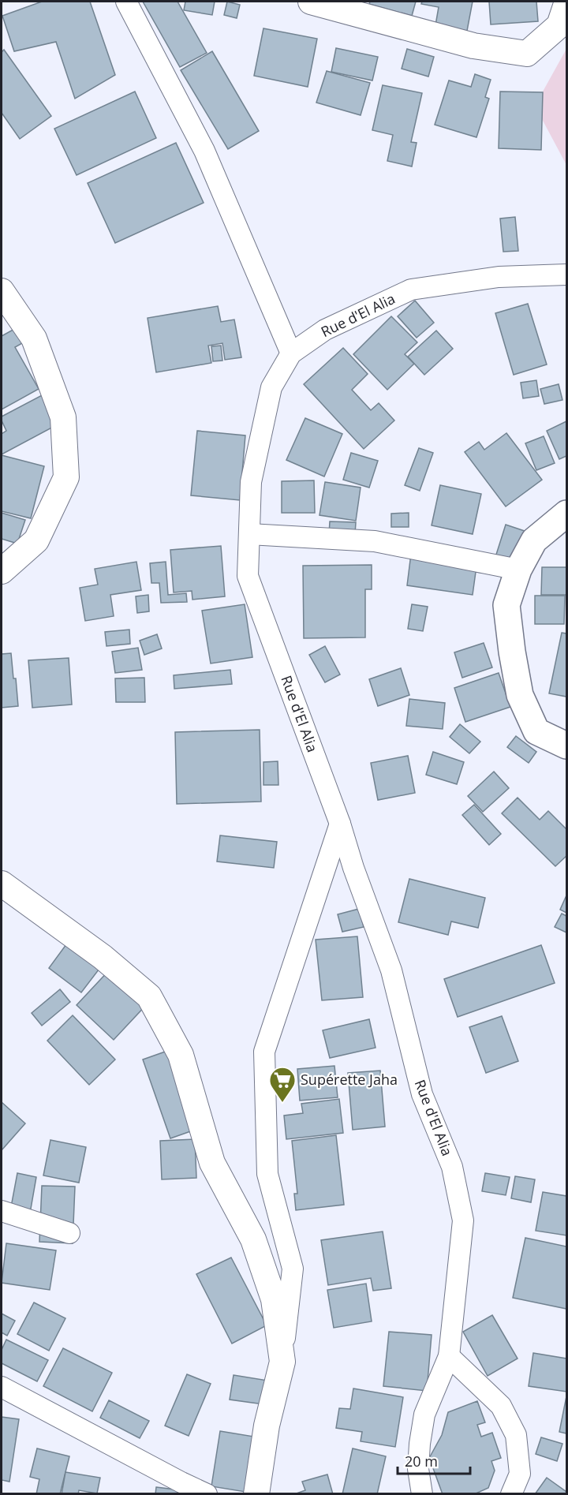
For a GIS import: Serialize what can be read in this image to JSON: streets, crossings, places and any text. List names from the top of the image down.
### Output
{
  "streets": {
    "street": ["Rue d'El Alia"]
  },
  "places": {
    "supermarket": ["Supérette Jaha"]
  },
  "scale_bar": "20 m"
}
